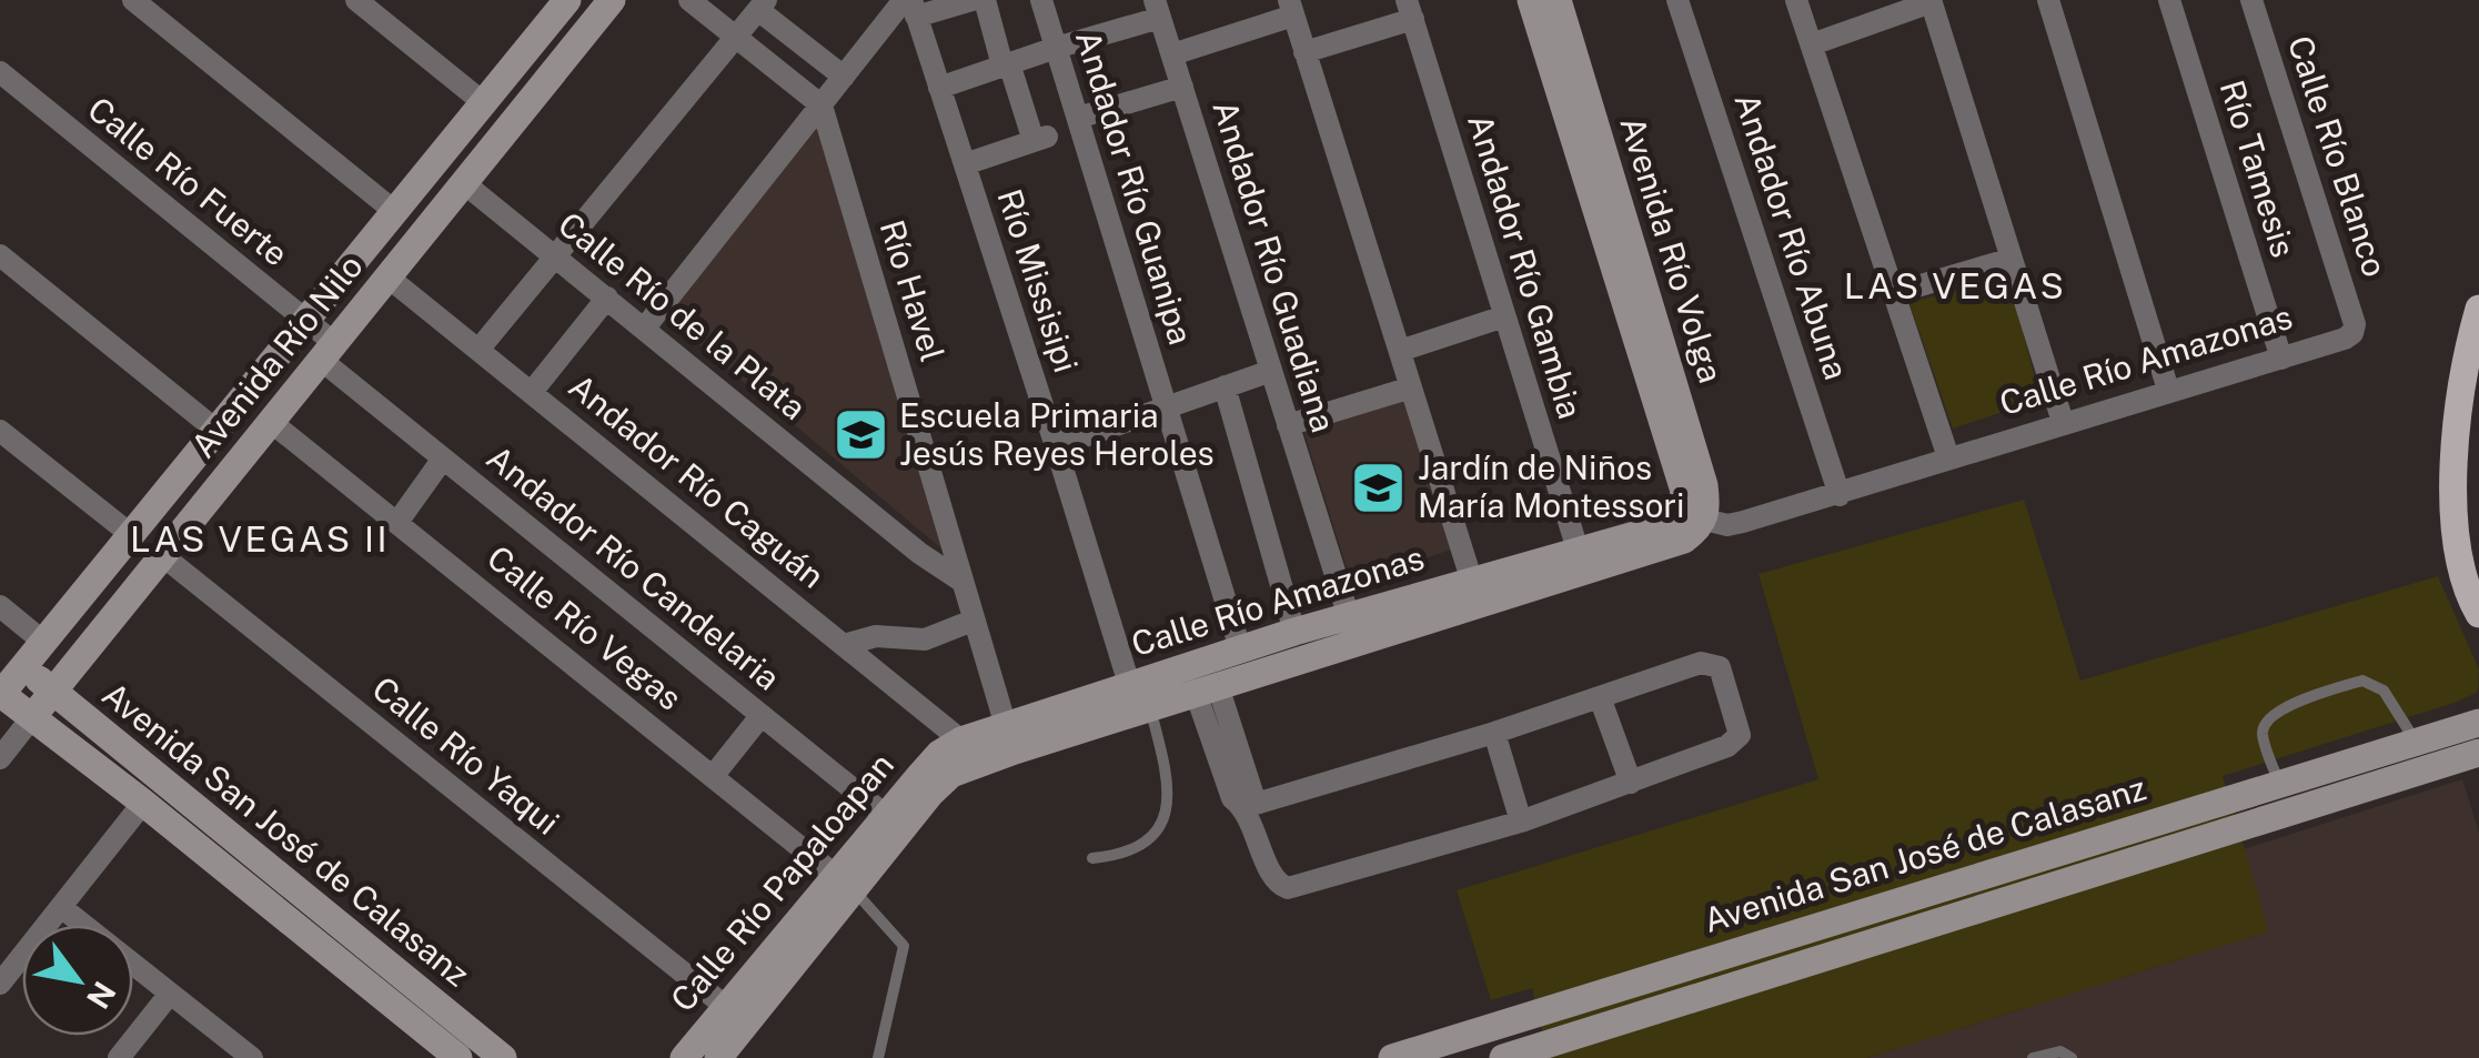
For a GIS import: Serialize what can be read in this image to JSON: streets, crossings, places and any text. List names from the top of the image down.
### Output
{
  "streets": {
    "street": [
      "Calle Río Blanco",
      "Río Tamesis",
      "Calle Río Fuerte",
      "Andador Río Guanipa",
      "Andador Río Abuna",
      "Avenida Río Volga",
      "Andador Río Guadiana",
      "Andador Río Gambia",
      "Río Missisipi",
      "Río Havel",
      "Calle Río de la Plata",
      "Avenida Río Nilo",
      "Calle Río Amazonas",
      "Andador Río Caguán",
      "Andador Río Candelaria",
      "Calle Río Vegas",
      "Calle Río Yaqui",
      "Avenida San José de Calasanz",
      "Calle Río Papaloapan"
    ]
  },
  "crossings": [
    ["Calle Río Blanco", "Calle Río Amazonas"],
    ["Río Tamesis", "Calle Río Amazonas"],
    ["Calle Río Fuerte", "Avenida Río Nilo"],
    ["Calle Río Fuerte", "Andador Río Candelaria"],
    ["Andador Río Guanipa", "Calle Río Amazonas"],
    ["Andador Río Abuna", "Calle Río Amazonas"],
    ["Avenida Río Volga", "Calle Río Amazonas"],
    ["Andador Río Guadiana", "Calle Río Amazonas"],
    ["Andador Río Gambia", "Calle Río Amazonas"],
    ["Río Missisipi", "Calle Río Amazonas"],
    ["Río Havel", "Calle Río de la Plata"],
    ["Río Havel", "Calle Río Amazonas"],
    ["Calle Río de la Plata", "Avenida Río Nilo"],
    ["Avenida Río Nilo", "Andador Río Caguán"],
    ["Avenida Río Nilo", "Andador Río Candelaria"],
    ["Avenida Río Nilo", "Calle Río Vegas"],
    ["Avenida Río Nilo", "Calle Río Yaqui"],
    ["Avenida Río Nilo", "Avenida San José de Calasanz"],
    ["Calle Río Amazonas", "Andador Río Caguán"],
    ["Calle Río Amazonas", "Calle Río Papaloapan"],
    ["Andador Río Caguán", "Calle Río Papaloapan"],
    ["Andador Río Candelaria", "Calle Río Papaloapan"],
    ["Calle Río Vegas", "Calle Río Papaloapan"],
    ["Calle Río Yaqui", "Calle Río Papaloapan"]
  ],
  "districts": ["LAS VEGAS", "LAS VEGAS II"],
  "places": {
    "school or university": ["Escuela Primaria Jesús Reyes Heroles", "Jardín de Niños María Montessori"]
  },
  "north": "bottom right"
}
